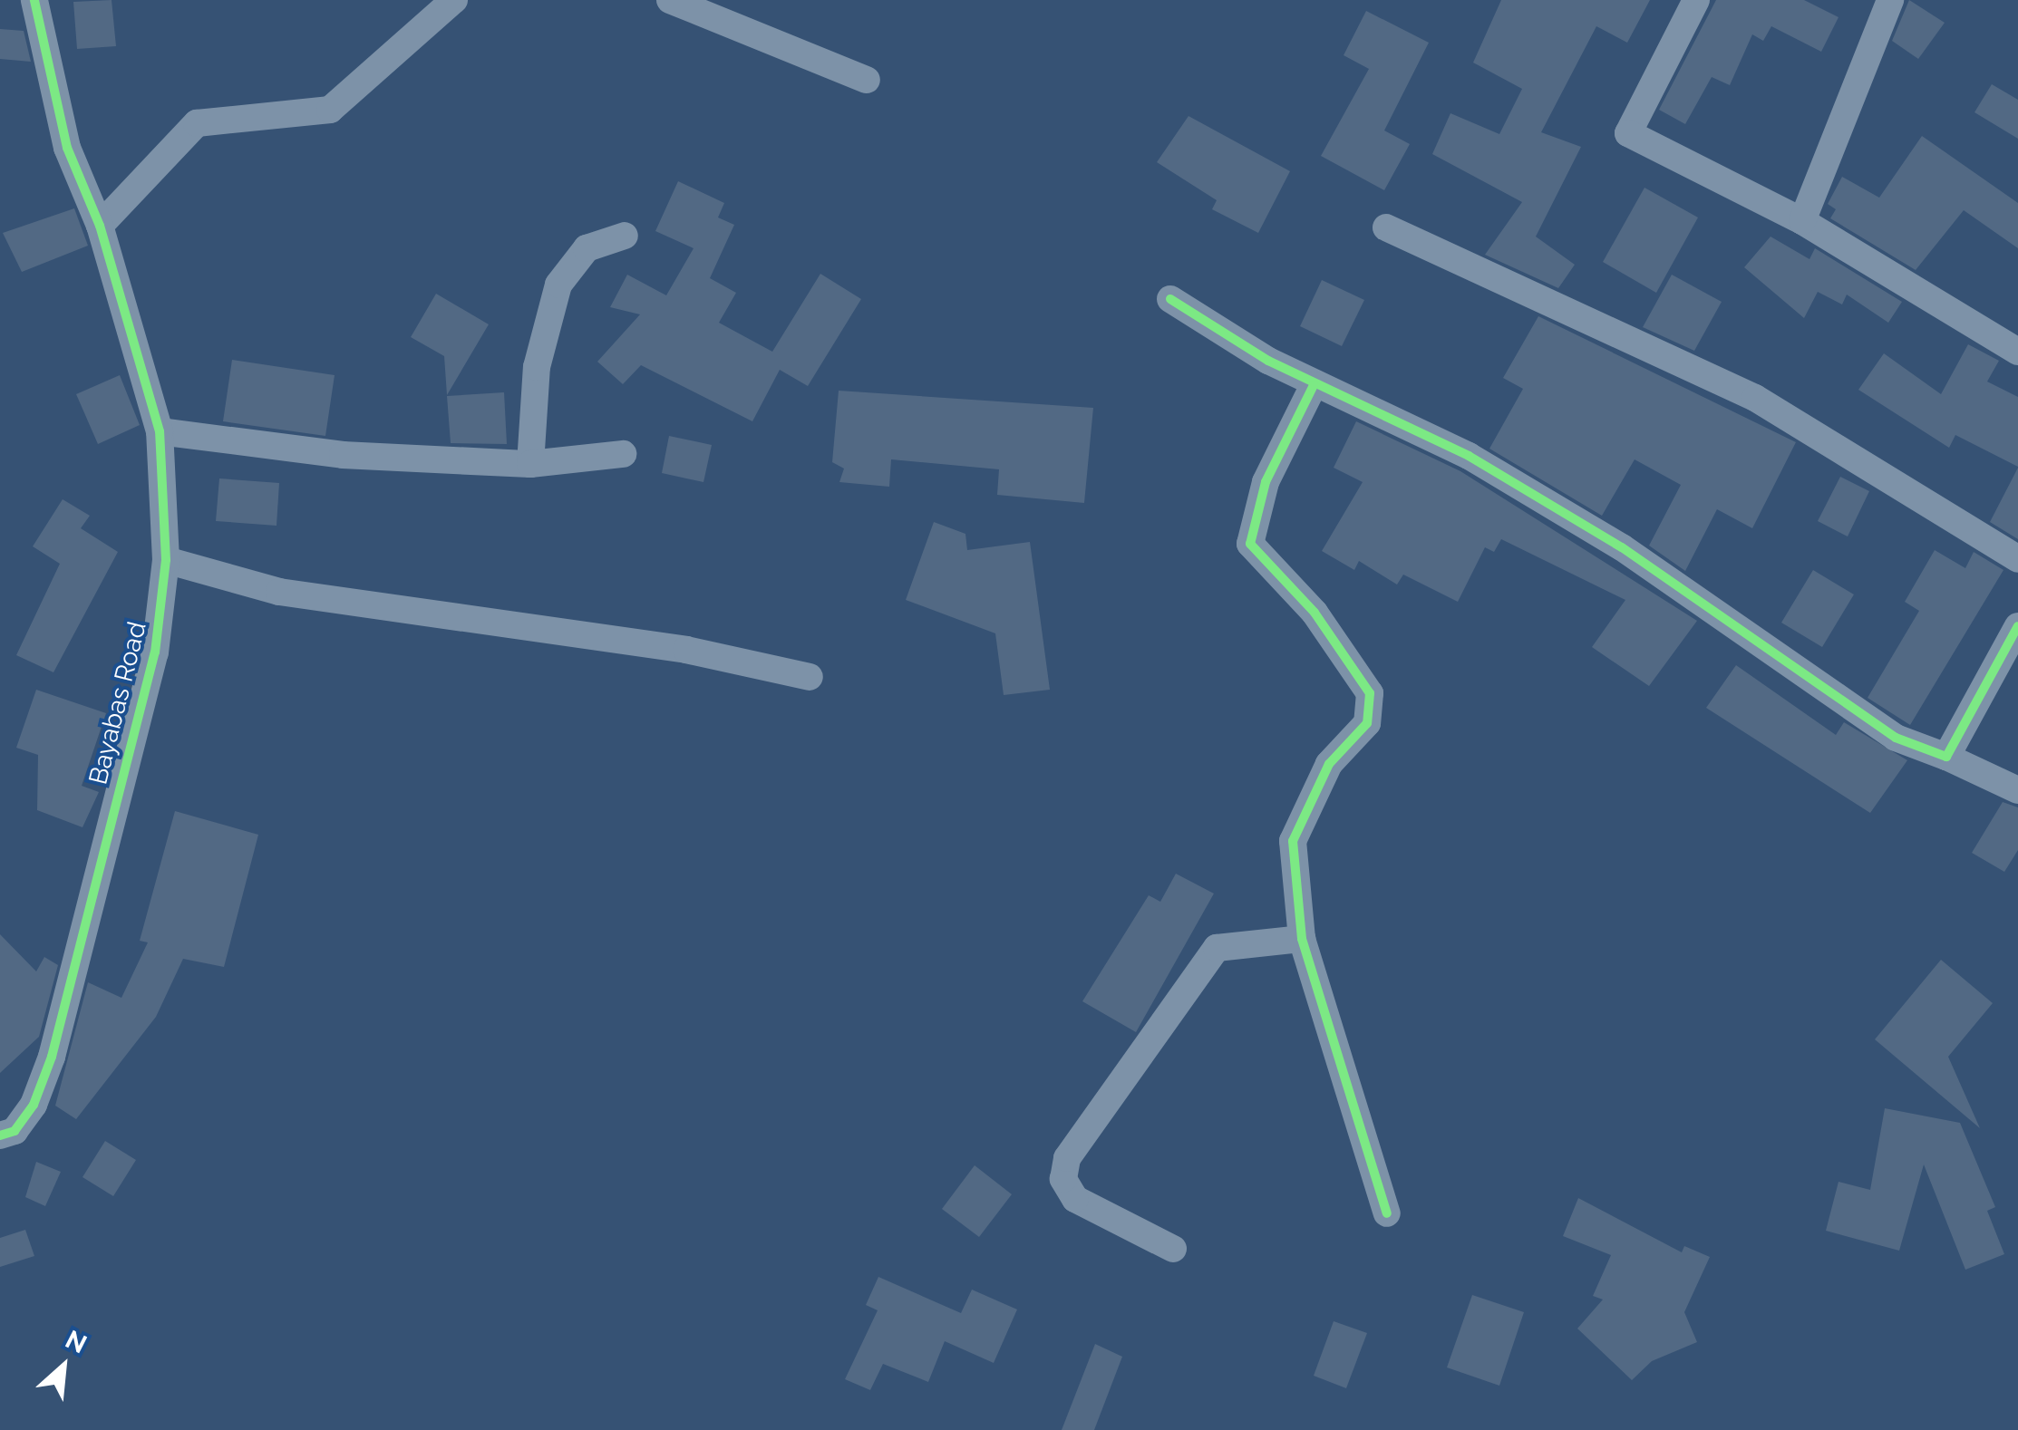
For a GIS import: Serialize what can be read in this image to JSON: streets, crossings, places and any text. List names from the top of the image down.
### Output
{
  "streets": {
    "street": ["Bayabas Road"]
  },
  "north": "top right"
}
